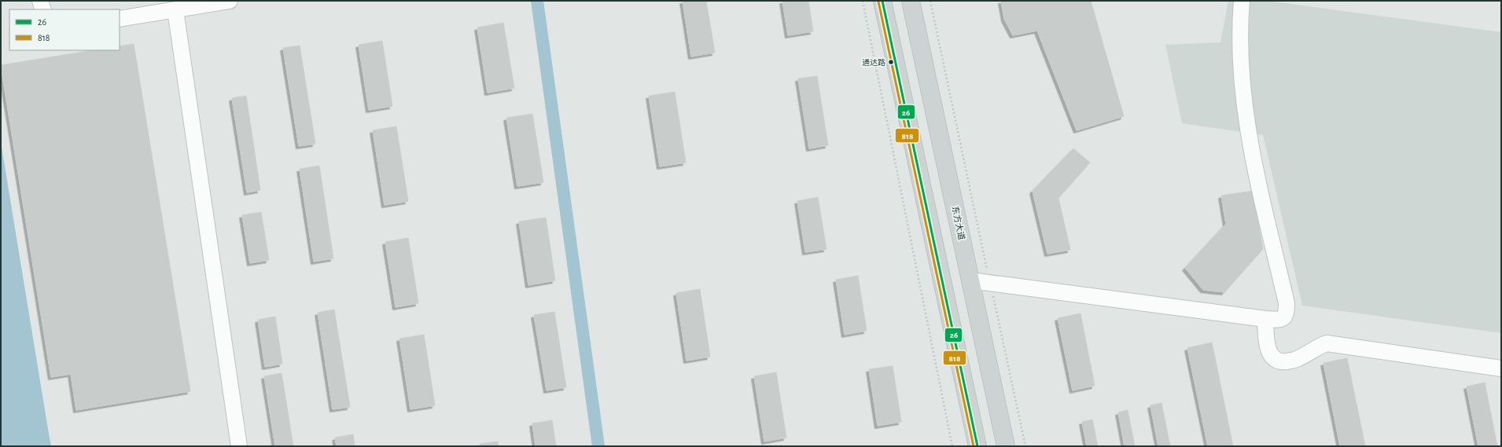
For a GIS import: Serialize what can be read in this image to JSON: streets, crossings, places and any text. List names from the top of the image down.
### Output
{
  "streets": {
    "main road": ["东方大道"]
  },
  "places": ["通达路"],
  "lines": ["transit line 26", "transit line 818"],
  "legend": ["26", "818"]
}
